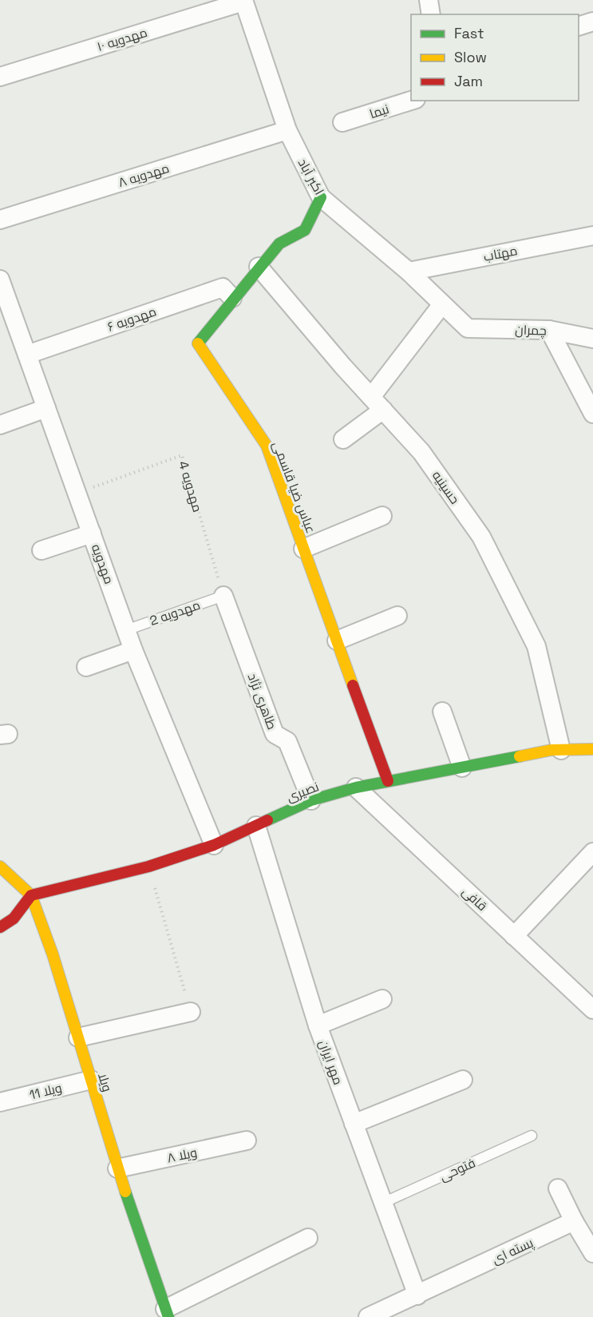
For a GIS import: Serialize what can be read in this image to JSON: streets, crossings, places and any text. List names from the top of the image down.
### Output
{
  "streets": {
    "street": [
      "مهدویه ۱۰",
      "نیما",
      "مهدویه ۸",
      "اکبر آباد",
      "مهتاب",
      "مهدویه ۶",
      "چمران",
      "عباس ضیا قاسمی",
      "حسینیه",
      "مهدویه",
      "طاهری نژاد",
      "نصیری",
      "قافی",
      "مهر ایران",
      "ویلا",
      "ویلا 11",
      "ویلا ۸",
      "پسته ای"
    ],
    "lane": ["مهدویه 2", "فتوحی"],
    "path": ["مهدویه 4"]
  },
  "crossings": [
    ["مهدویه ۱۰", "اکبر آباد"],
    ["مهدویه ۸", "اکبر آباد"],
    ["اکبر آباد", "مهتاب"],
    ["اکبر آباد", "چمران"],
    ["اکبر آباد", "عباس ضیا قاسمی"],
    ["مهدویه ۶", "عباس ضیا قاسمی"],
    ["مهدویه ۶", "مهدویه"],
    ["مهدویه 4", "مهدویه"],
    ["مهدویه 4", "مهدویه 2"],
    ["مهدویه 4", "طاهری نژاد"],
    ["عباس ضیا قاسمی", "حسینیه"],
    ["عباس ضیا قاسمی", "نصیری"],
    ["حسینیه", "نصیری"],
    ["مهدویه", "مهدویه 2"],
    ["مهدویه", "نصیری"],
    ["مهدویه 2", "طاهری نژاد"],
    ["طاهری نژاد", "نصیری"],
    ["نصیری", "قافی"],
    ["نصیری", "مهر ایران"],
    ["نصیری", "ویلا"],
    ["مهر ایران", "فتوحی"],
    ["مهر ایران", "پسته ای"],
    ["ویلا", "ویلا 11"],
    ["ویلا", "ویلا ۸"]
  ],
  "legend": ["Fast", "Slow", "Jam"]
}
